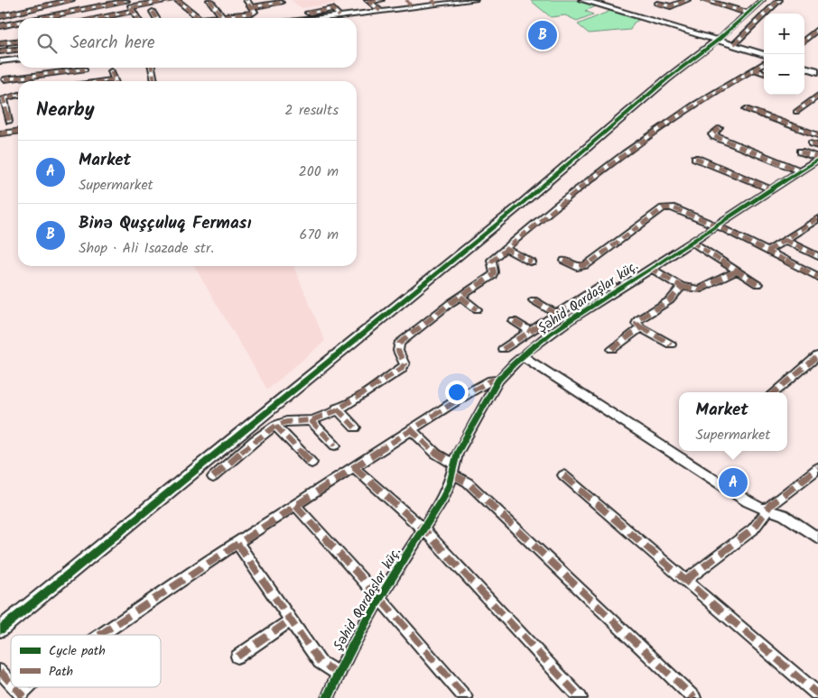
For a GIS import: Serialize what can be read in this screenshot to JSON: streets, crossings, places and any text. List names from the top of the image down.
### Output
{
  "streets": {
    "street": ["Şəhid Qardaşlar küç."]
  },
  "legend": ["Cycle path", "Path"],
  "page": {
    "map_buttons": ["+", "−"],
    "search": "Search here",
    "pins": ["B", "A"],
    "heading": ["Nearby", "2 results"],
    "list": [
      {
        "mark": "A",
        "name": "Market",
        "note": "Supermarket",
        "value": "200 m"
      },
      {
        "mark": "B",
        "name": "Binə Quşçuluq Ferması",
        "note": "Shop · Ali Isazade str.",
        "value": "670 m"
      }
    ],
    "popup": ["Market", "Supermarket"]
  }
}
